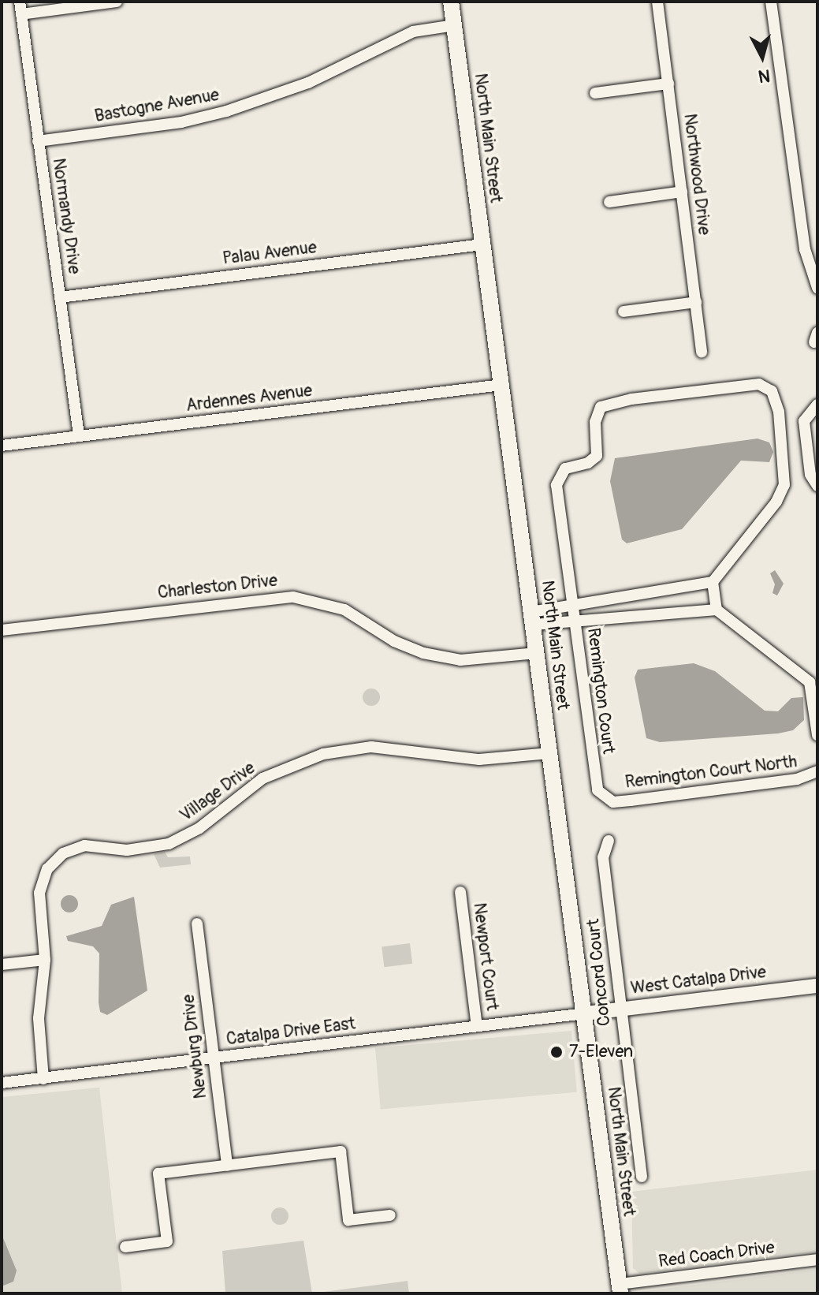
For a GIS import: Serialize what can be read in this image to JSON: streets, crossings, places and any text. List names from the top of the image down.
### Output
{
  "streets": {
    "main road": ["North Main Street"],
    "street": [
      "Bastogne Avenue",
      "Northwood Drive",
      "Normandy Drive",
      "Palau Avenue",
      "Ardennes Avenue",
      "Charleston Drive",
      "Remington Court",
      "Remington Court North",
      "Village Drive",
      "Newport Court",
      "Concord Court",
      "West Catalpa Drive",
      "Catalpa Drive East",
      "Newburg Drive",
      "Red Coach Drive"
    ]
  },
  "crossings": [
    ["Bastogne Avenue", "North Main Street"],
    ["Bastogne Avenue", "Normandy Drive"],
    ["North Main Street", "Palau Avenue"],
    ["North Main Street", "Ardennes Avenue"],
    ["North Main Street", "Charleston Drive"],
    ["North Main Street", "Remington Court"],
    ["North Main Street", "Village Drive"],
    ["North Main Street", "West Catalpa Drive"],
    ["North Main Street", "Catalpa Drive East"],
    ["North Main Street", "Red Coach Drive"],
    ["Normandy Drive", "Palau Avenue"],
    ["Normandy Drive", "Ardennes Avenue"],
    ["Remington Court", "Remington Court North"],
    ["Village Drive", "Catalpa Drive East"],
    ["Newport Court", "Catalpa Drive East"],
    ["Concord Court", "West Catalpa Drive"],
    ["West Catalpa Drive", "Catalpa Drive East"],
    ["Catalpa Drive East", "Newburg Drive"]
  ],
  "places": ["7-Eleven"],
  "north": "bottom"
}
